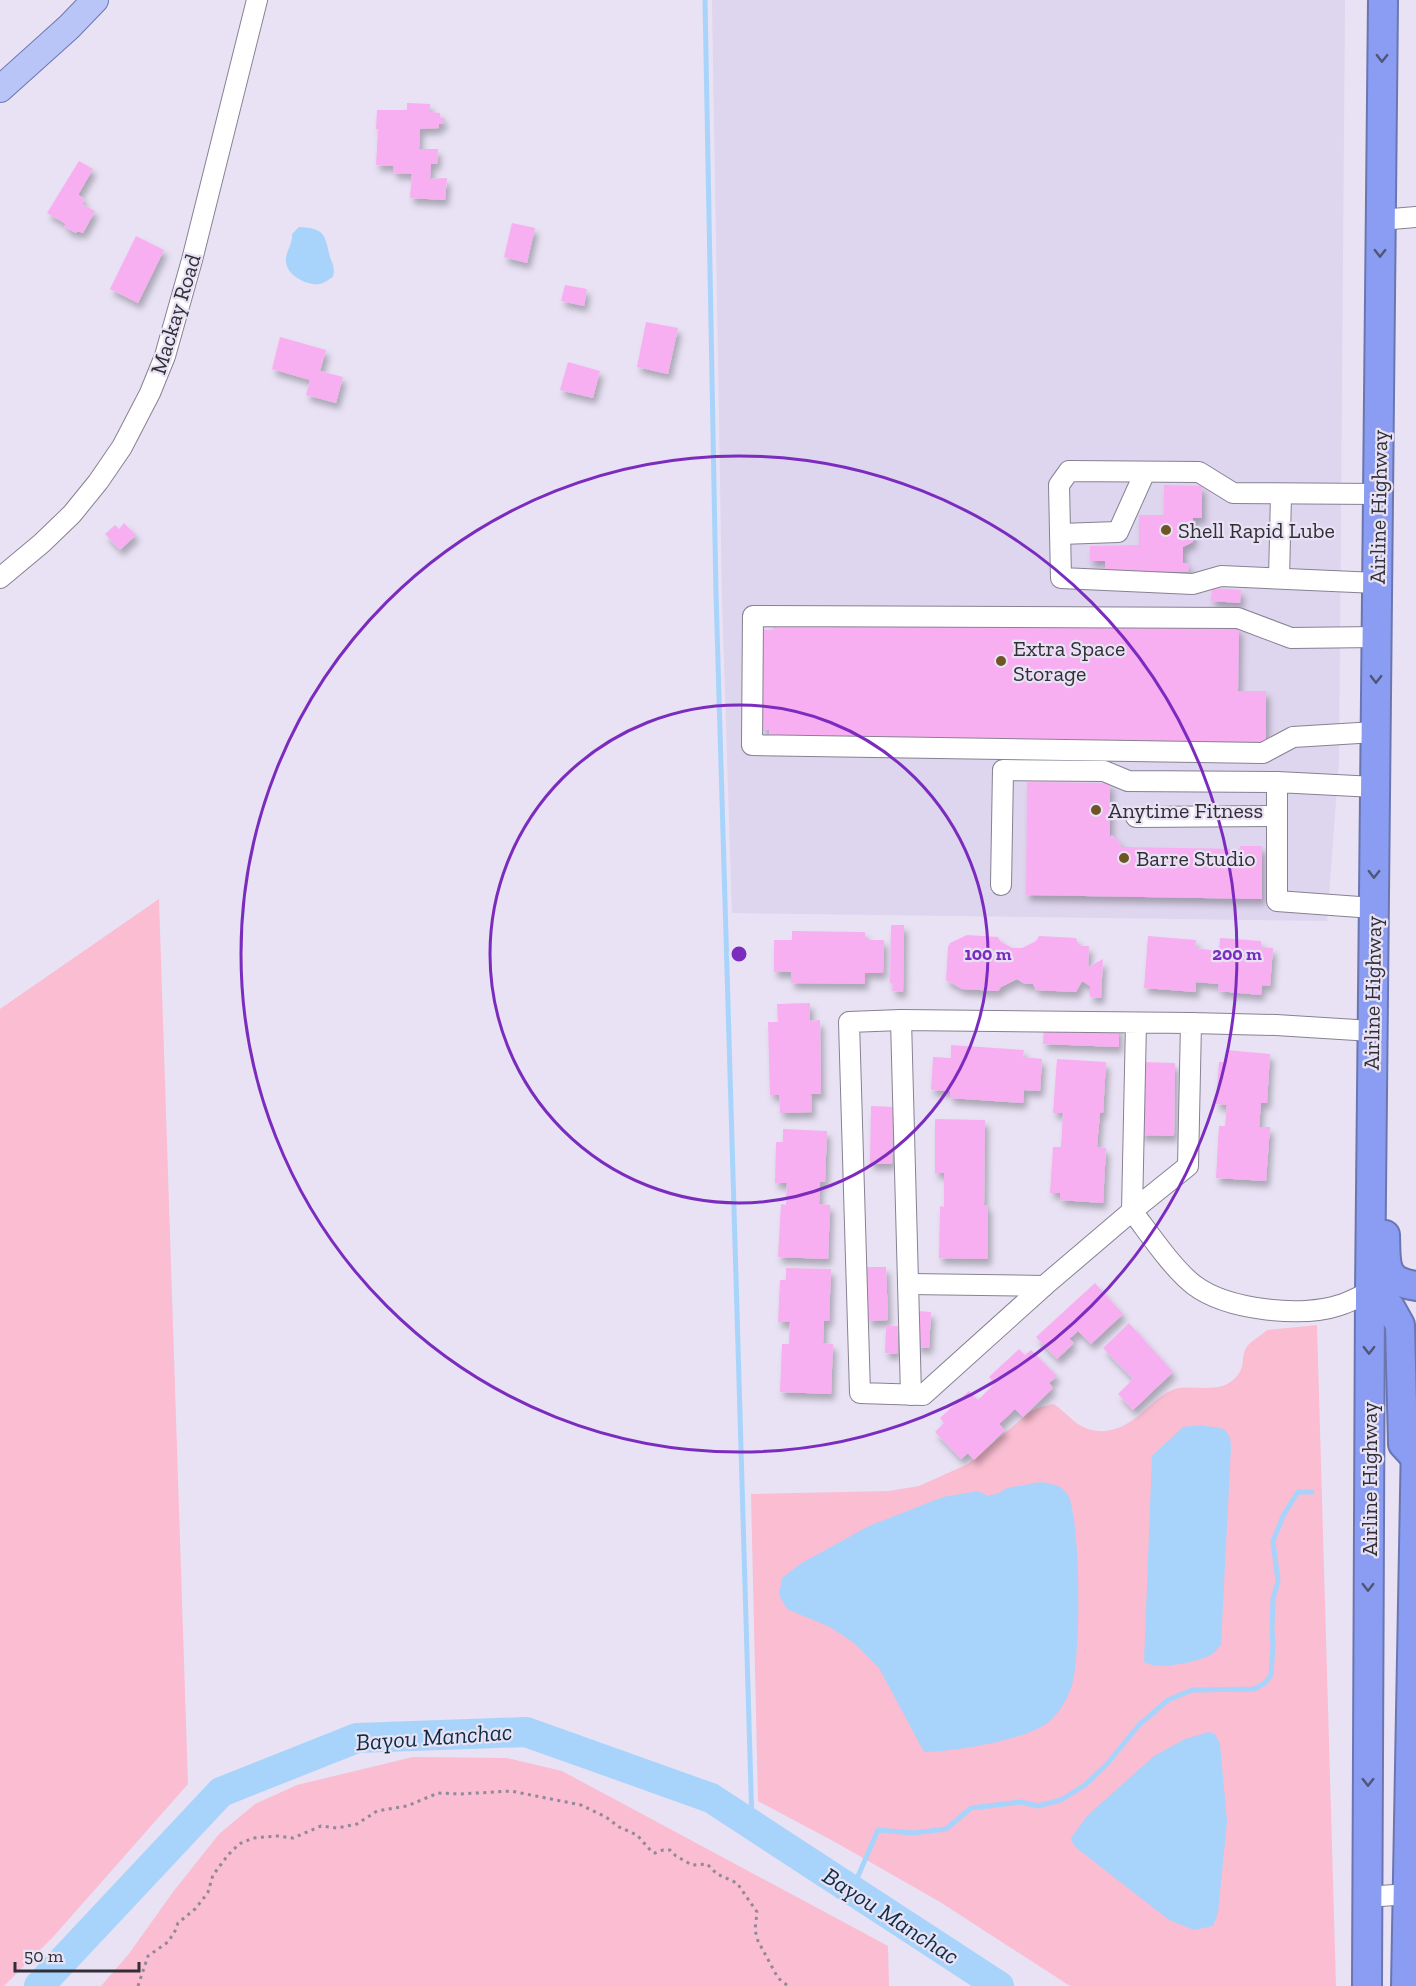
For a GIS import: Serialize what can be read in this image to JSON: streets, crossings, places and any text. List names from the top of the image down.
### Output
{
  "streets": {
    "highway": ["Airline Highway"],
    "street": ["Mackay Road"]
  },
  "water": ["Bayou Manchac"],
  "places": [
    "Shell Rapid Lube",
    "Extra Space Storage",
    "Anytime Fitness",
    "Barre Studio"
  ],
  "scale_bar": "50 m",
  "rings": ["100 m", "200 m"]
}
